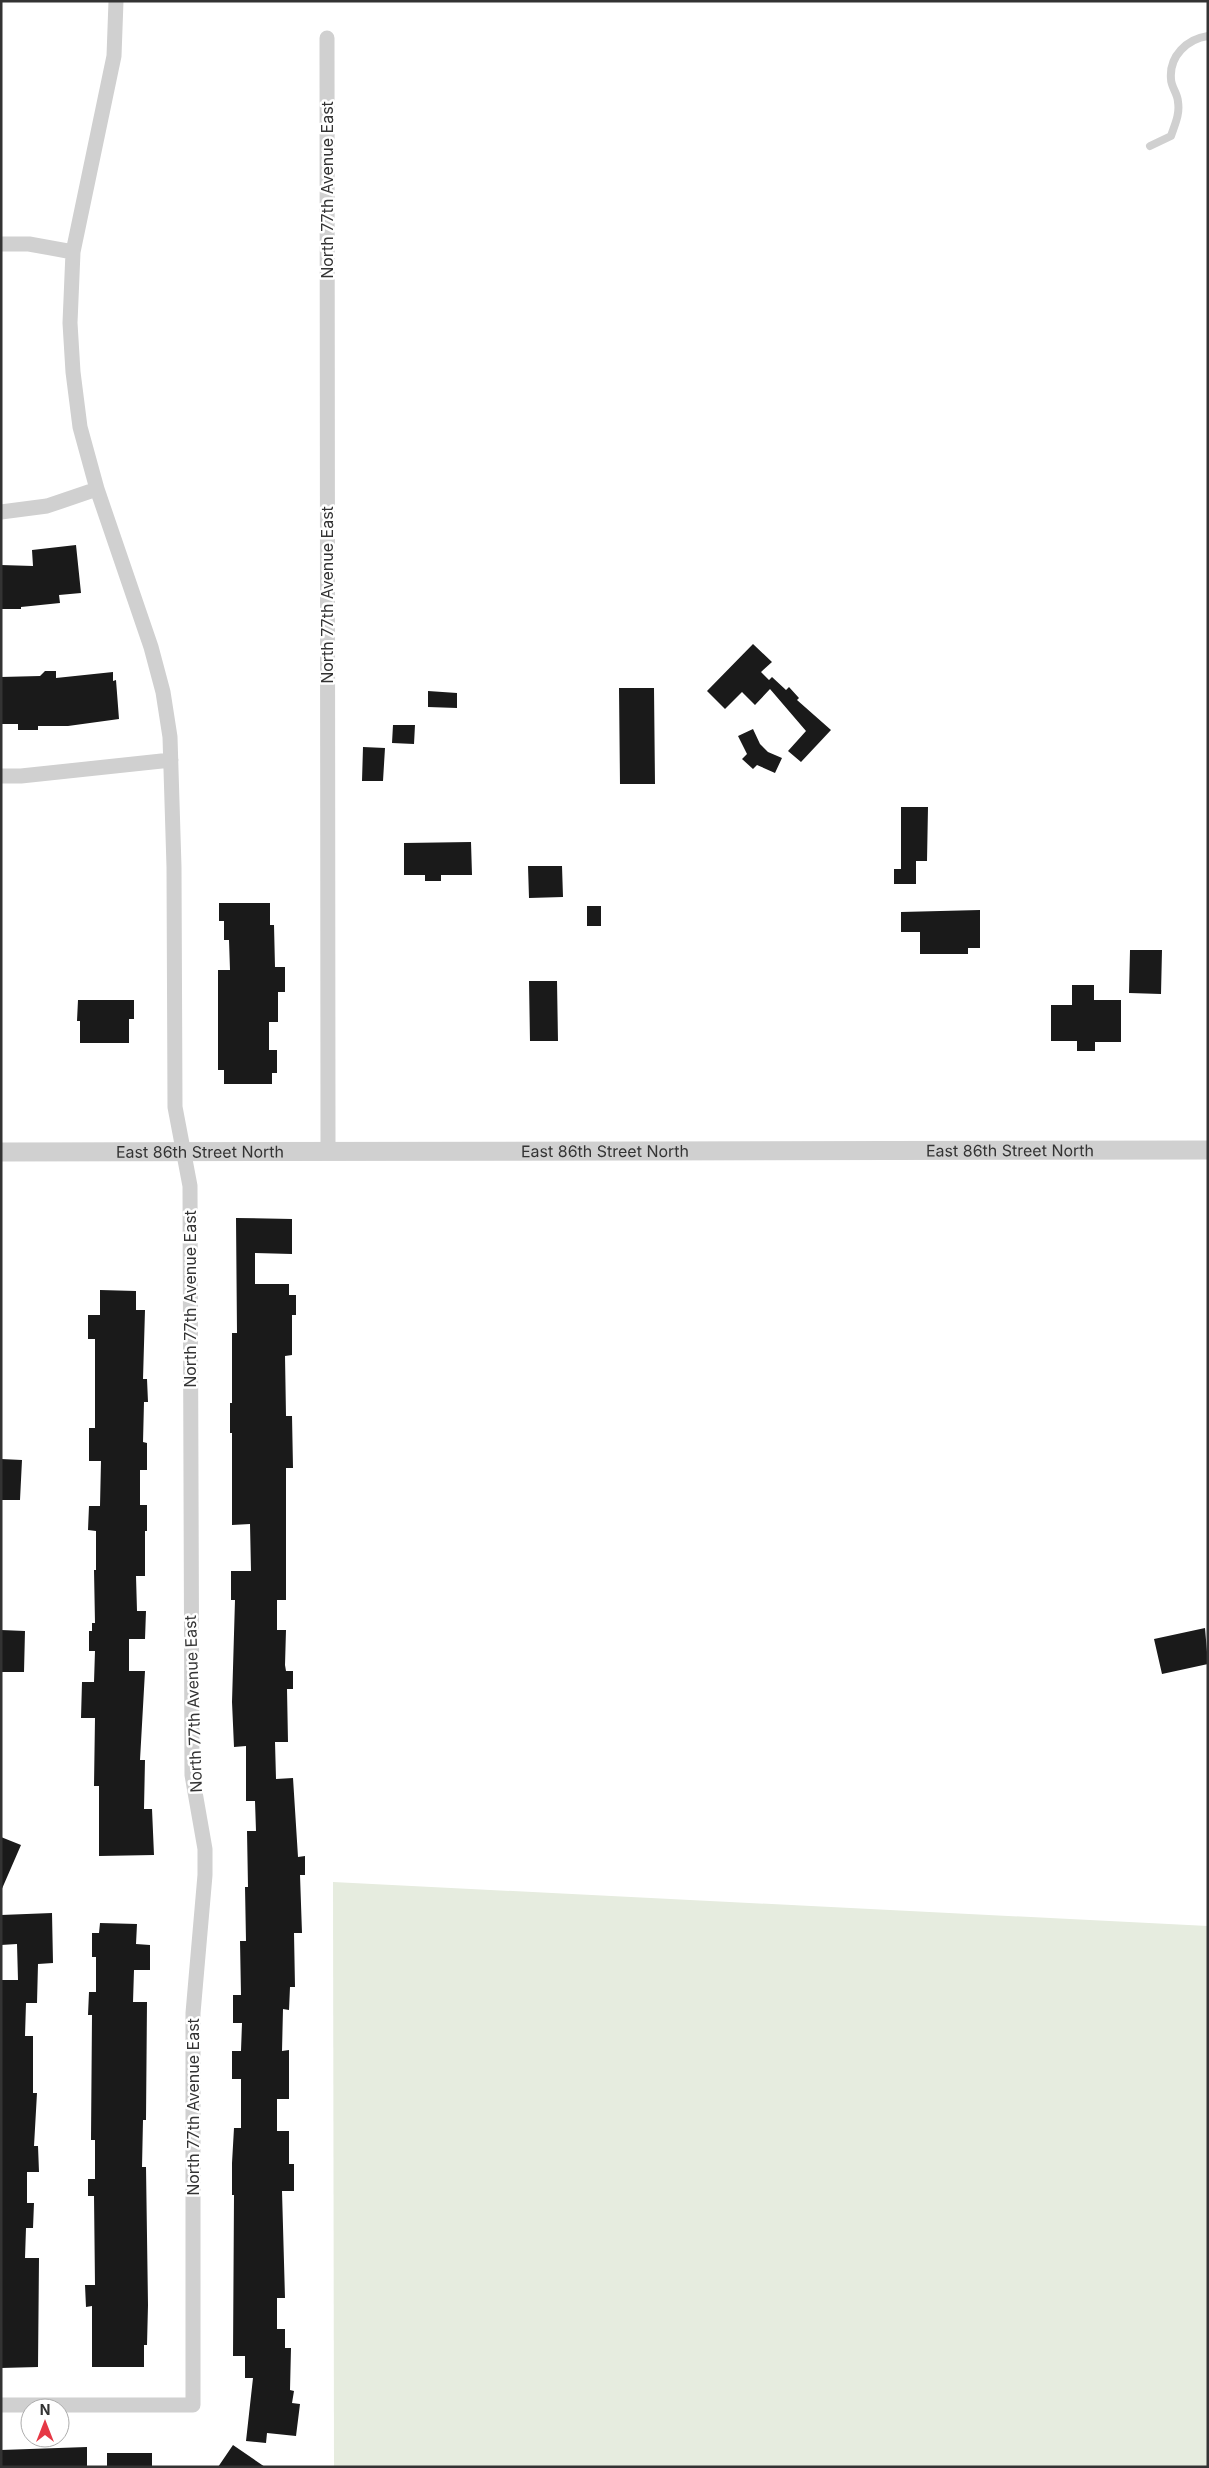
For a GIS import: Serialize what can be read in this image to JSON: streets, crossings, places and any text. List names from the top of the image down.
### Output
{
  "streets": {
    "street": ["North 77th Avenue East", "East 86th Street North"]
  },
  "crossings": [
    ["North 77th Avenue East", "East 86th Street North"]
  ],
  "north": "top"
}
